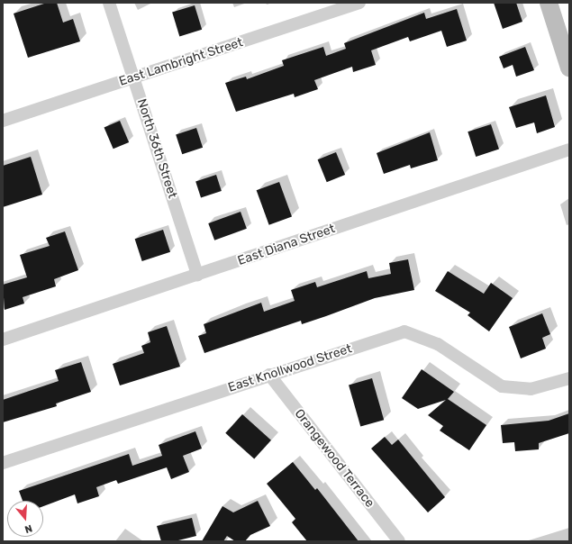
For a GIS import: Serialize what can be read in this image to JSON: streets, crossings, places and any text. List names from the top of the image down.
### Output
{
  "streets": {
    "street": [
      "East Lambright Street",
      "North 36th Street",
      "East Diana Street",
      "East Knollwood Street",
      "Orangewood Terrace"
    ]
  },
  "crossings": [
    ["East Lambright Street", "North 36th Street"],
    ["North 36th Street", "East Diana Street"],
    ["East Knollwood Street", "Orangewood Terrace"]
  ],
  "north": "bottom"
}
